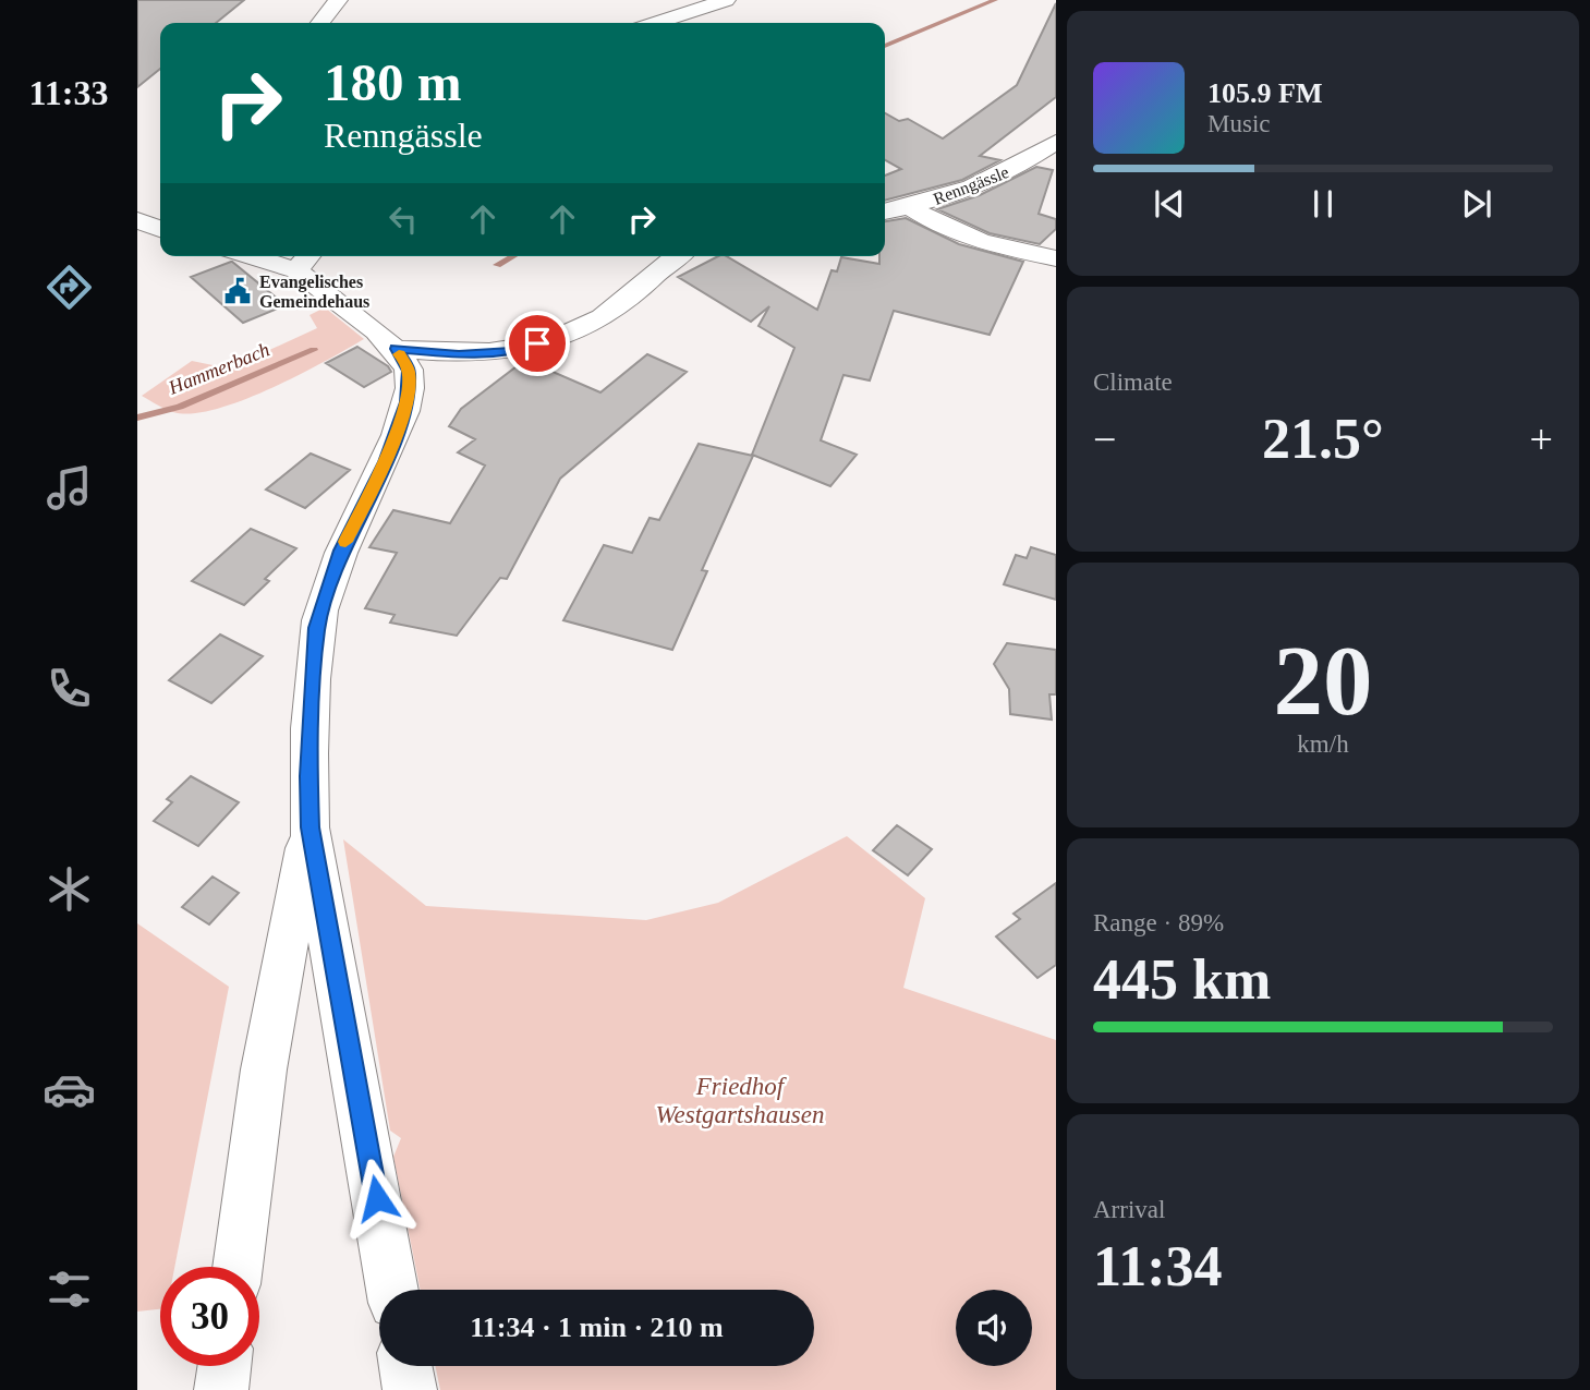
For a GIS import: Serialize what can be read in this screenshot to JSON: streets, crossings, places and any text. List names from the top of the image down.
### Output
{
  "streets": {
    "street": ["Renngässle"]
  },
  "water": ["Hammerbach"],
  "parks": ["Friedhof Westgartshausen"],
  "places": {
    "public building": ["Evangelisches Gemeindehaus"]
  },
  "page": {
    "tabs": "11:33",
    "turn": ["180 m", "Renngässle"],
    "song": ["105.9 FM", "Music"],
    "tile": [
      "Climate",
      ["20", "km/h"],
      ["Range · 89%", "445 km"],
      ["Arrival", "11:34"]
    ],
    "heat": ["−", "21.5°", "+"],
    "limit": "30",
    "trip": "11:34 · 1 min · 210 m"
  }
}
